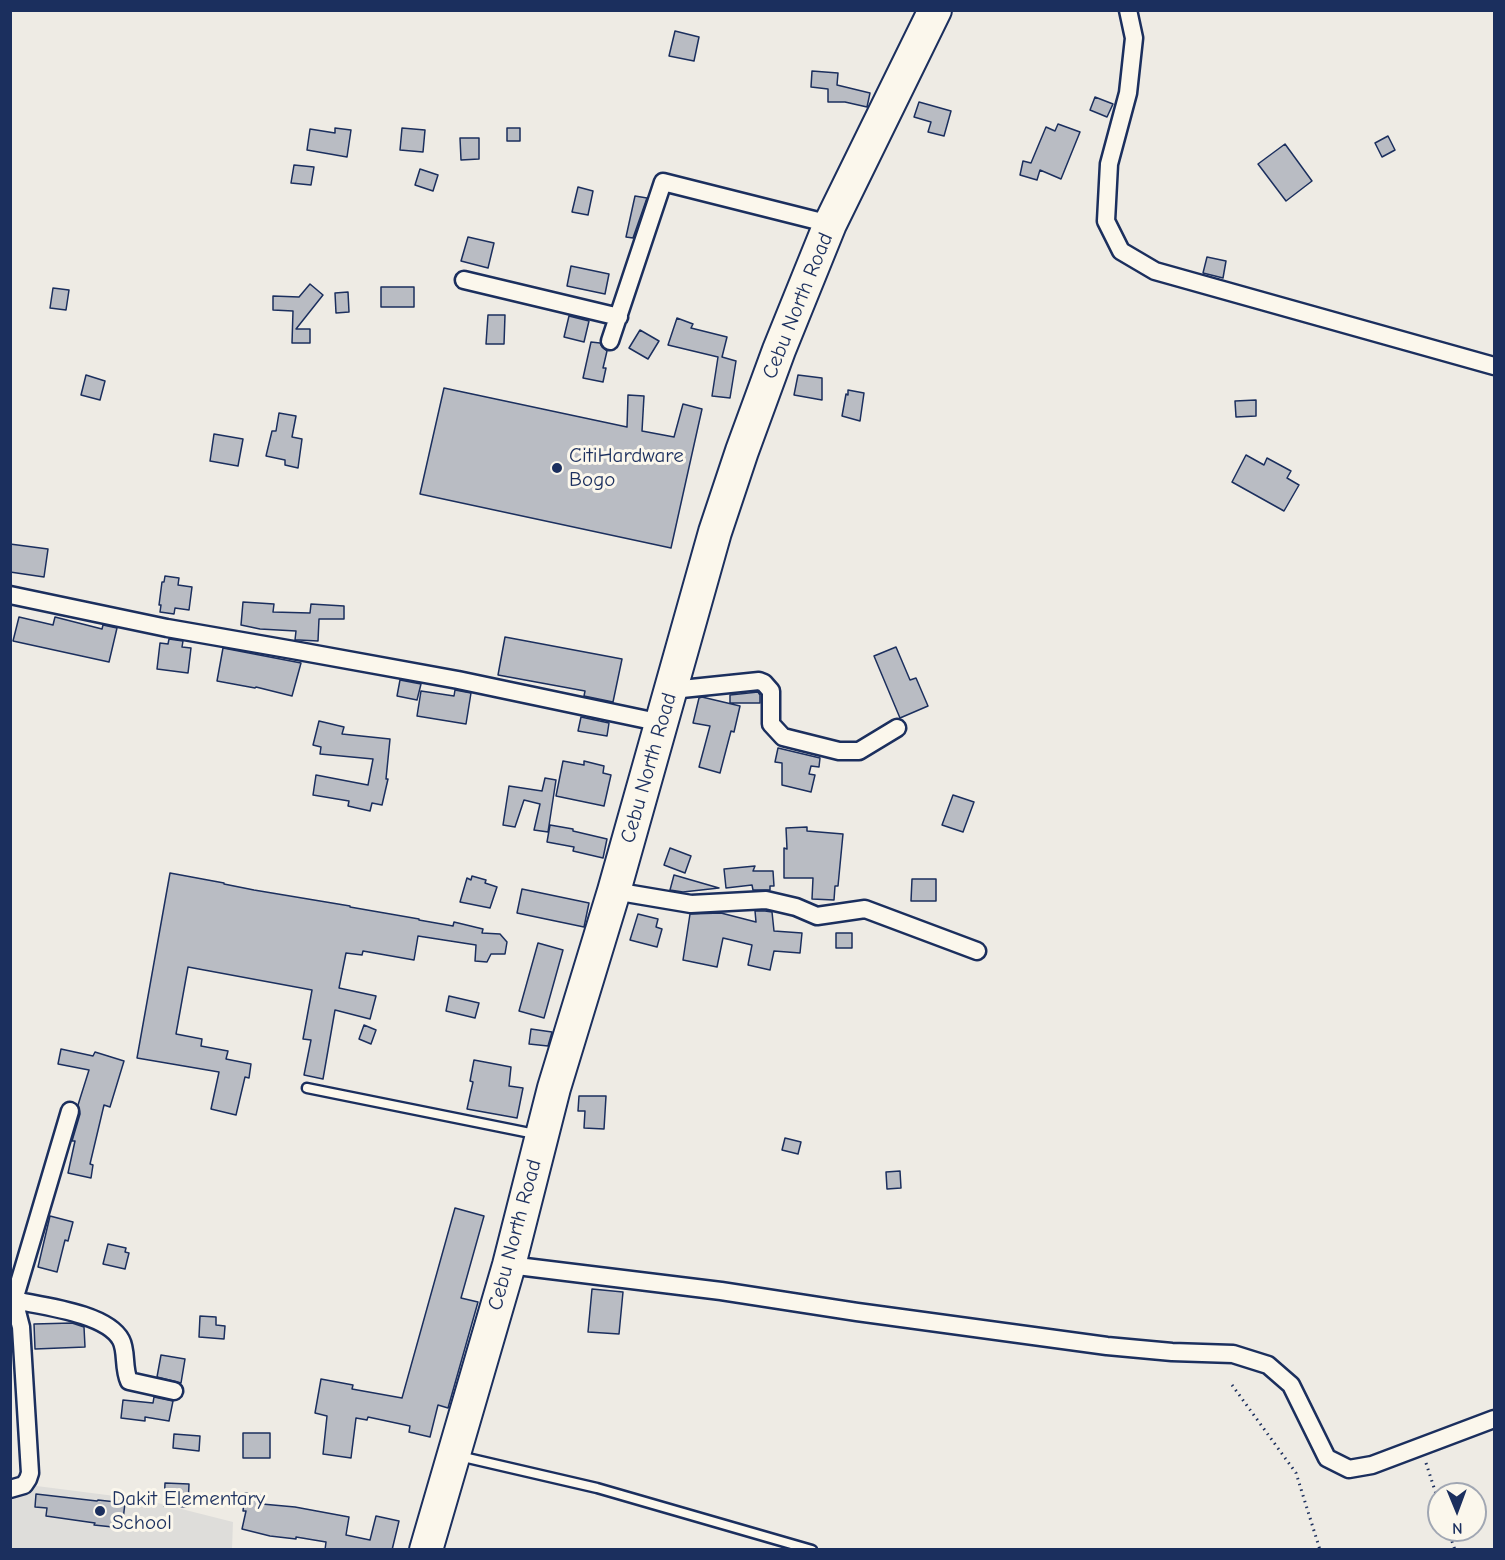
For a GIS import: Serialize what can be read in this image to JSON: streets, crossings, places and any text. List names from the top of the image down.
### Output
{
  "streets": {
    "highway": ["Cebu North Road"]
  },
  "places": ["CitiHardware Bogo", "Dakit Elementary School"],
  "north": "bottom"
}
